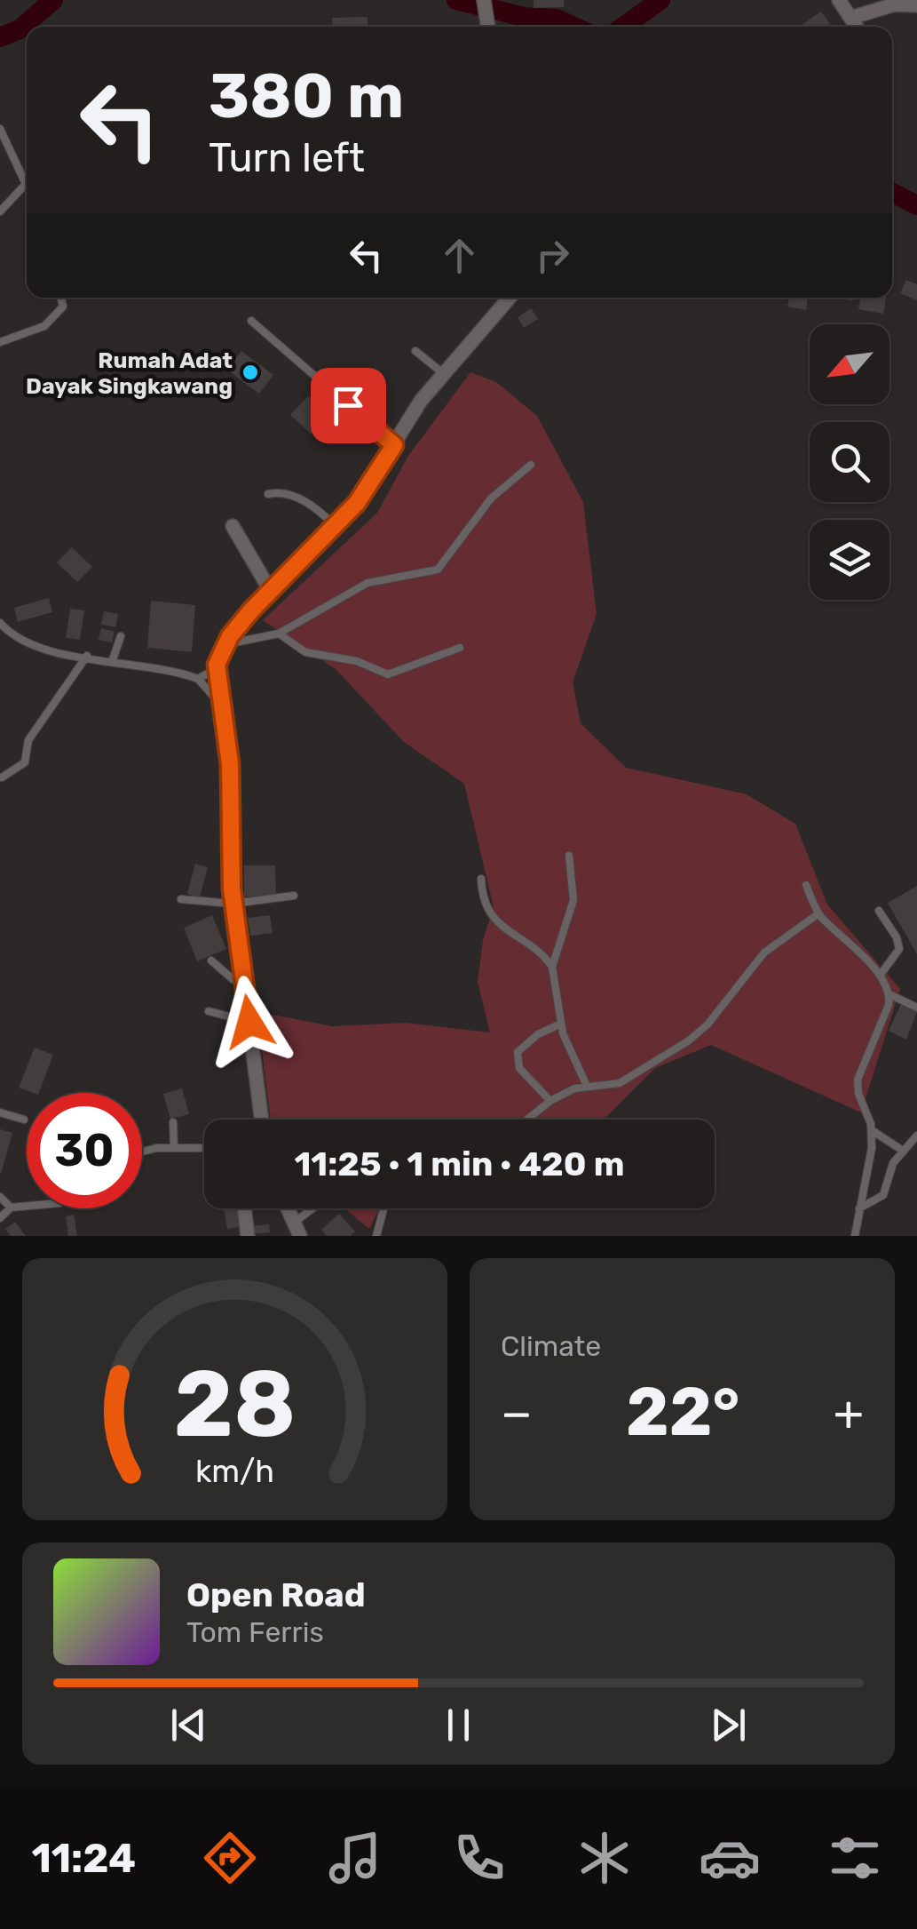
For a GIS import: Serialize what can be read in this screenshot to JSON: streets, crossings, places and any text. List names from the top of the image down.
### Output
{
  "places": ["Rumah Adat Dayak Singkawang"],
  "north": "bottom left",
  "page": {
    "turn": ["380 m", "Turn left"],
    "limit": "30",
    "trip": "11:25 · 1 min · 420 m",
    "tile": "Climate",
    "heat": ["−", "22°", "+"],
    "song": ["Open Road", "Tom Ferris"],
    "tabs": "11:24",
    "gauge": ["28", "km/h"]
  }
}
